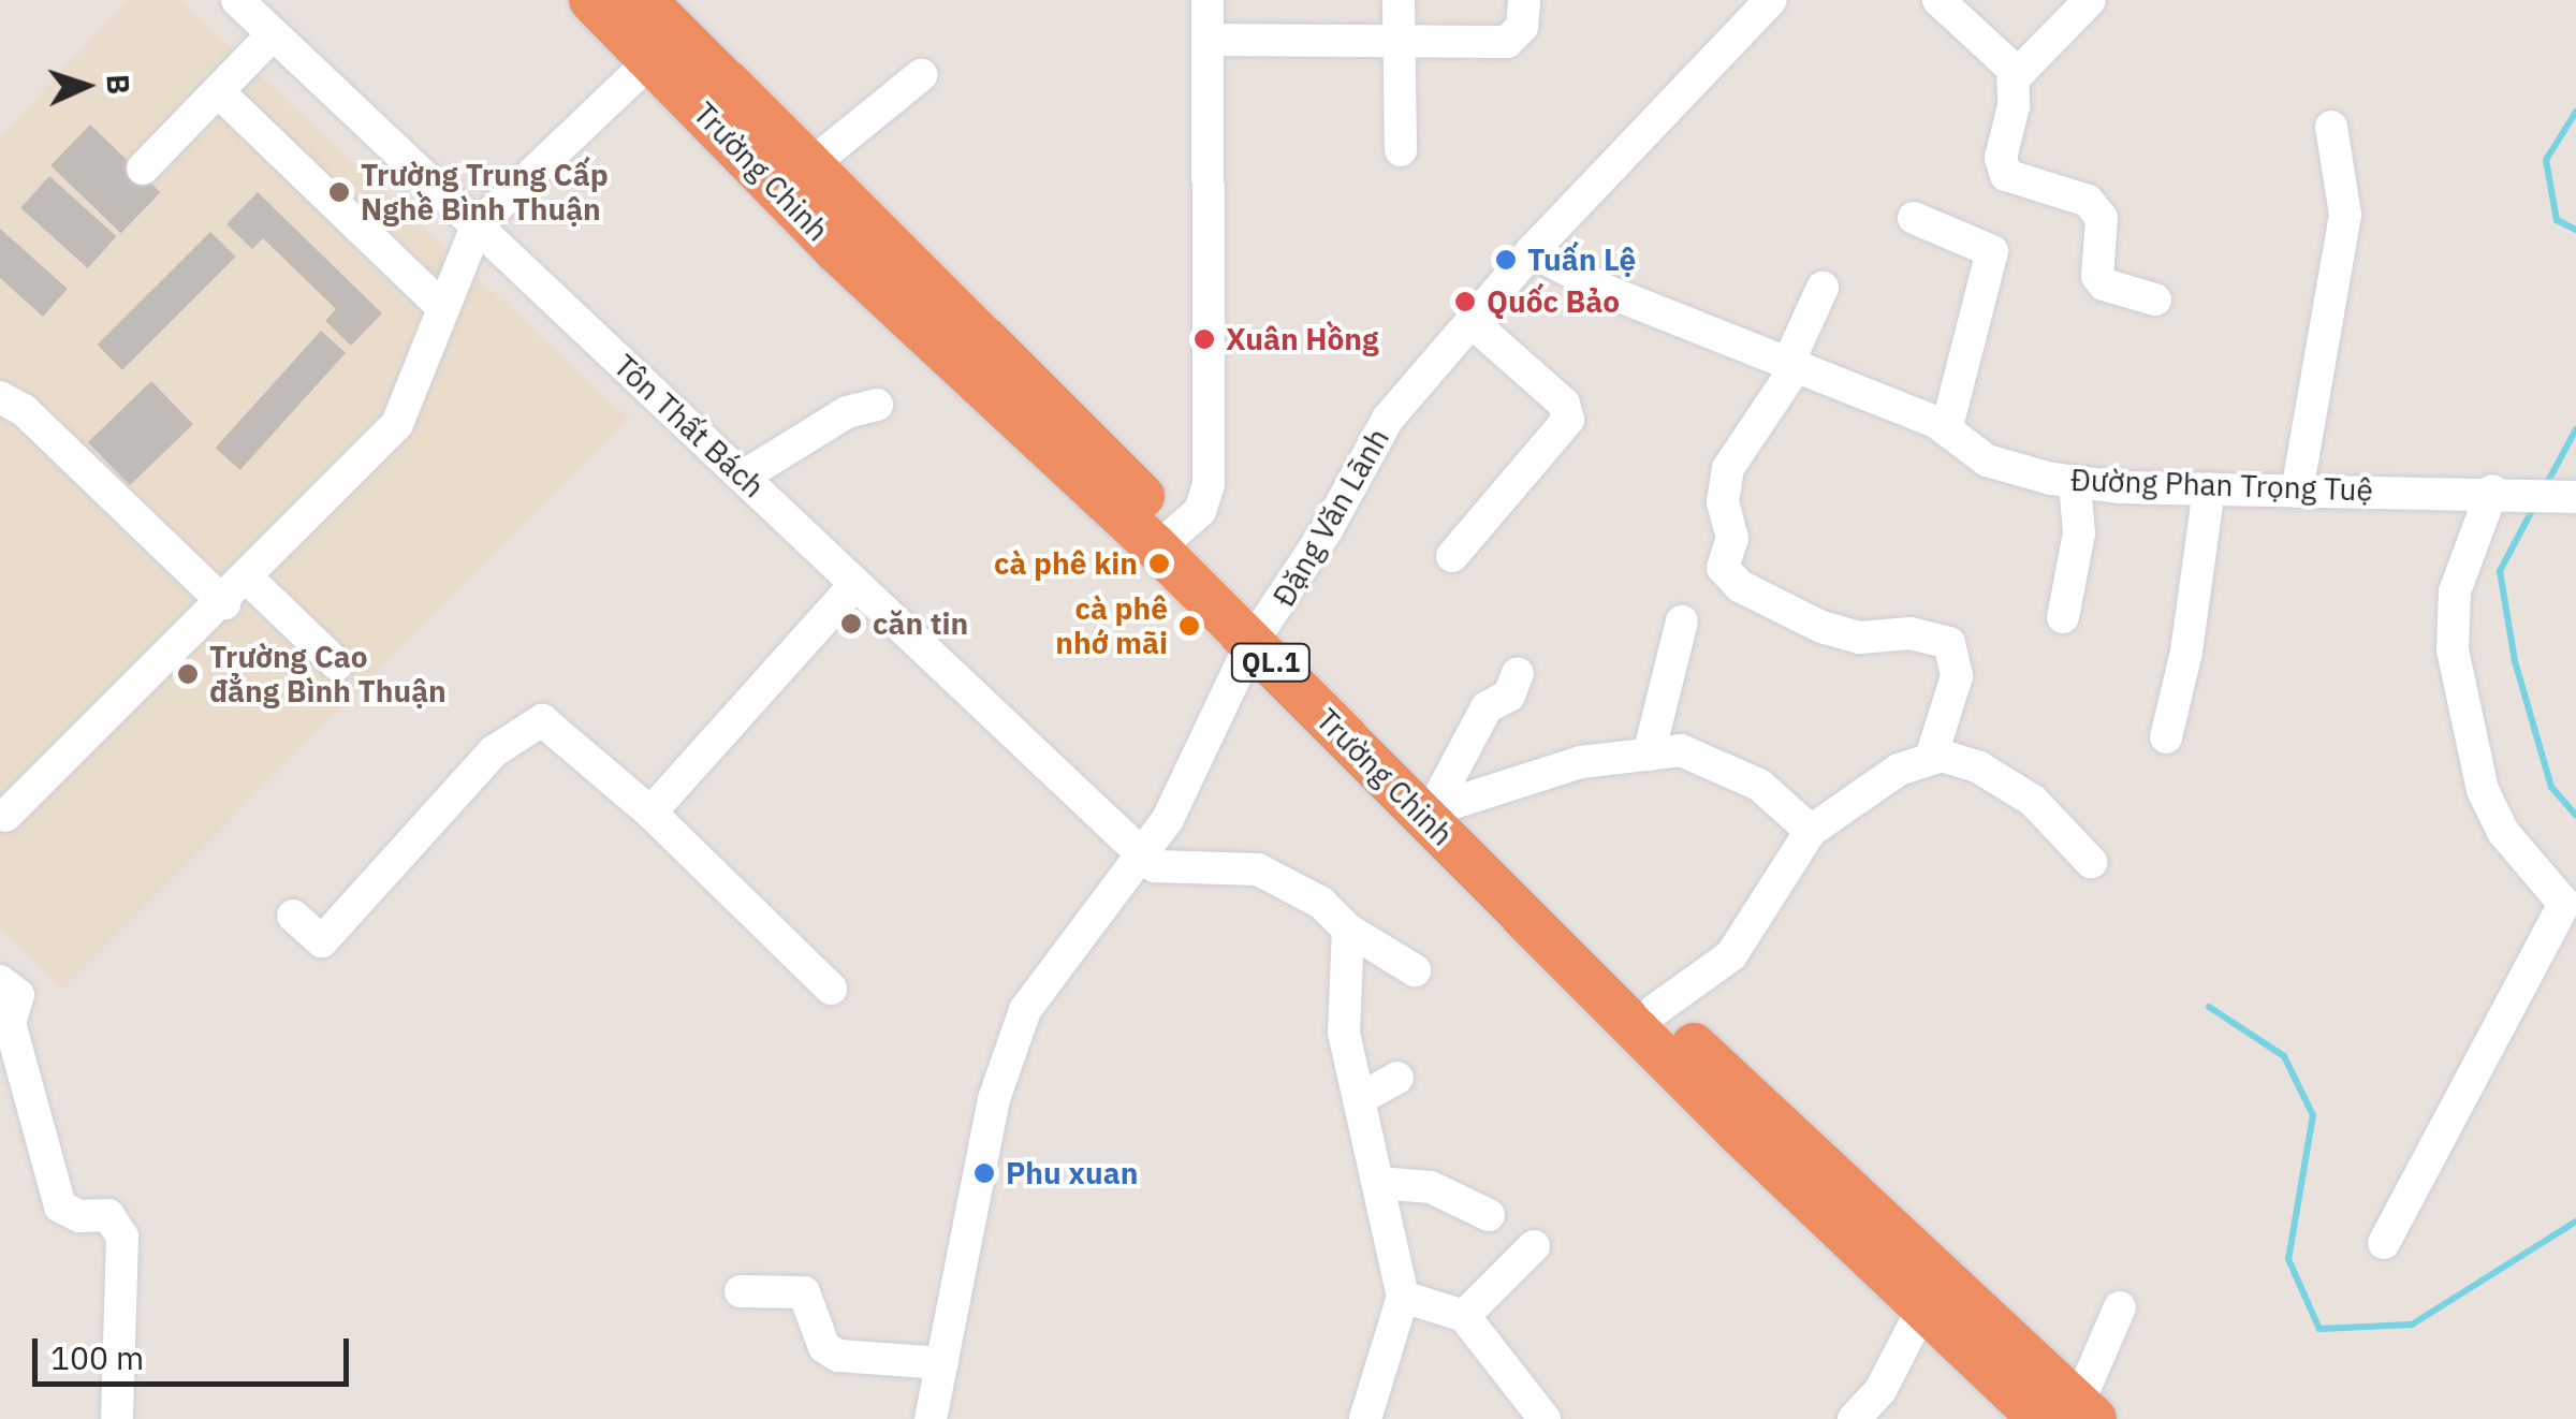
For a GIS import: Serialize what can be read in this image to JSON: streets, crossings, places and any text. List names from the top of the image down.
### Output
{
  "streets": {
    "highway": ["Trường Chinh", "QL.1"],
    "street": ["Tôn Thất Bách", "Đường Phan Trọng Tuệ", "Đặng Văn Lãnh"]
  },
  "crossings": [
    ["Trường Chinh", "Đặng Văn Lãnh"],
    ["Tôn Thất Bách", "Đặng Văn Lãnh"],
    ["Đường Phan Trọng Tuệ", "Đặng Văn Lãnh"]
  ],
  "places": [
    "Trường Trung Cấp Nghề Bình Thuận",
    "Tuấn Lệ",
    "Quốc Bảo",
    "Xuân Hồng",
    "cà phê kin",
    "căn tin",
    "cà phê nhớ mãi",
    "Trường Cao đẳng Bình Thuận",
    "Phu xuan"
  ],
  "scale_bar": "100 m",
  "north": "right"
}
